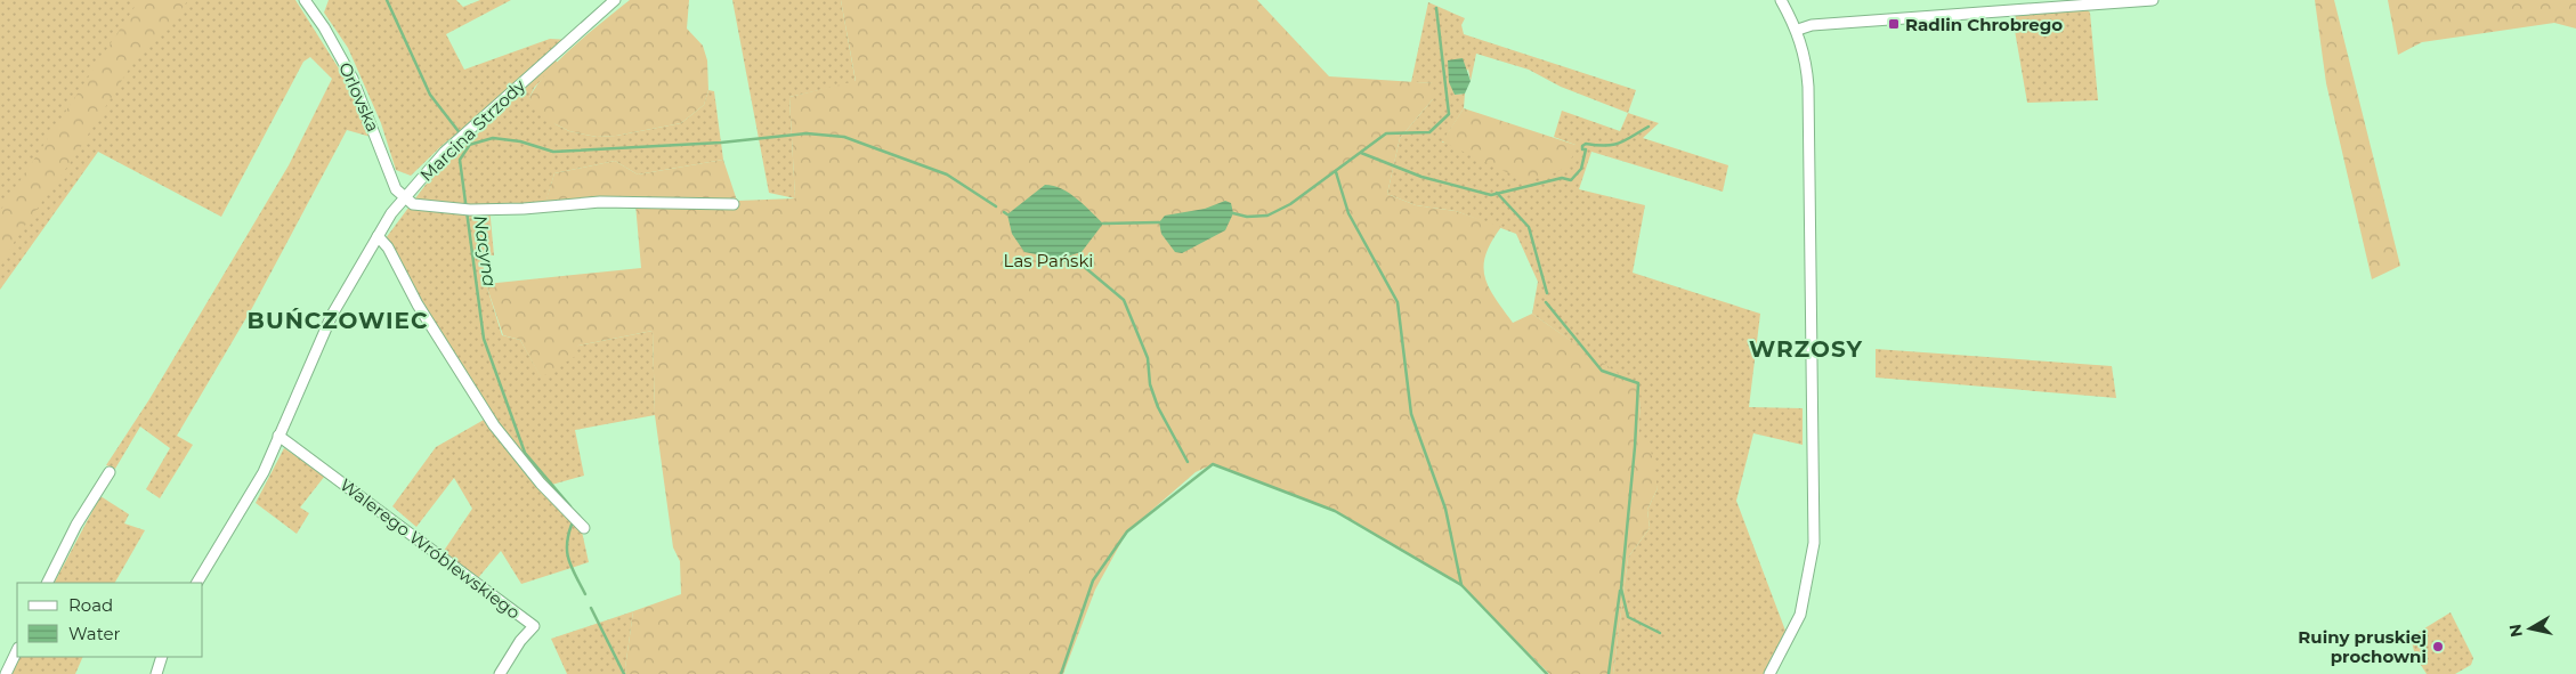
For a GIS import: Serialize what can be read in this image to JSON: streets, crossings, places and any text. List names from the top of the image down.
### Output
{
  "streets": {
    "street": ["Orlovska", "Marcina Strzody", "Walerego Wróblewskiego"]
  },
  "crossings": [
    ["Orlovska", "Marcina Strzody"],
    ["Marcina Strzody", "Walerego Wróblewskiego"]
  ],
  "districts": ["BUŃCZOWIEC", "WRZOSY"],
  "water": ["Nacyna"],
  "parks": ["Las Pański"],
  "places": {
    "transit": ["Radlin Chrobrego"],
    "other": ["Ruiny pruskiej prochowni"]
  },
  "legend": ["Road", "Water"],
  "north": "left"
}
